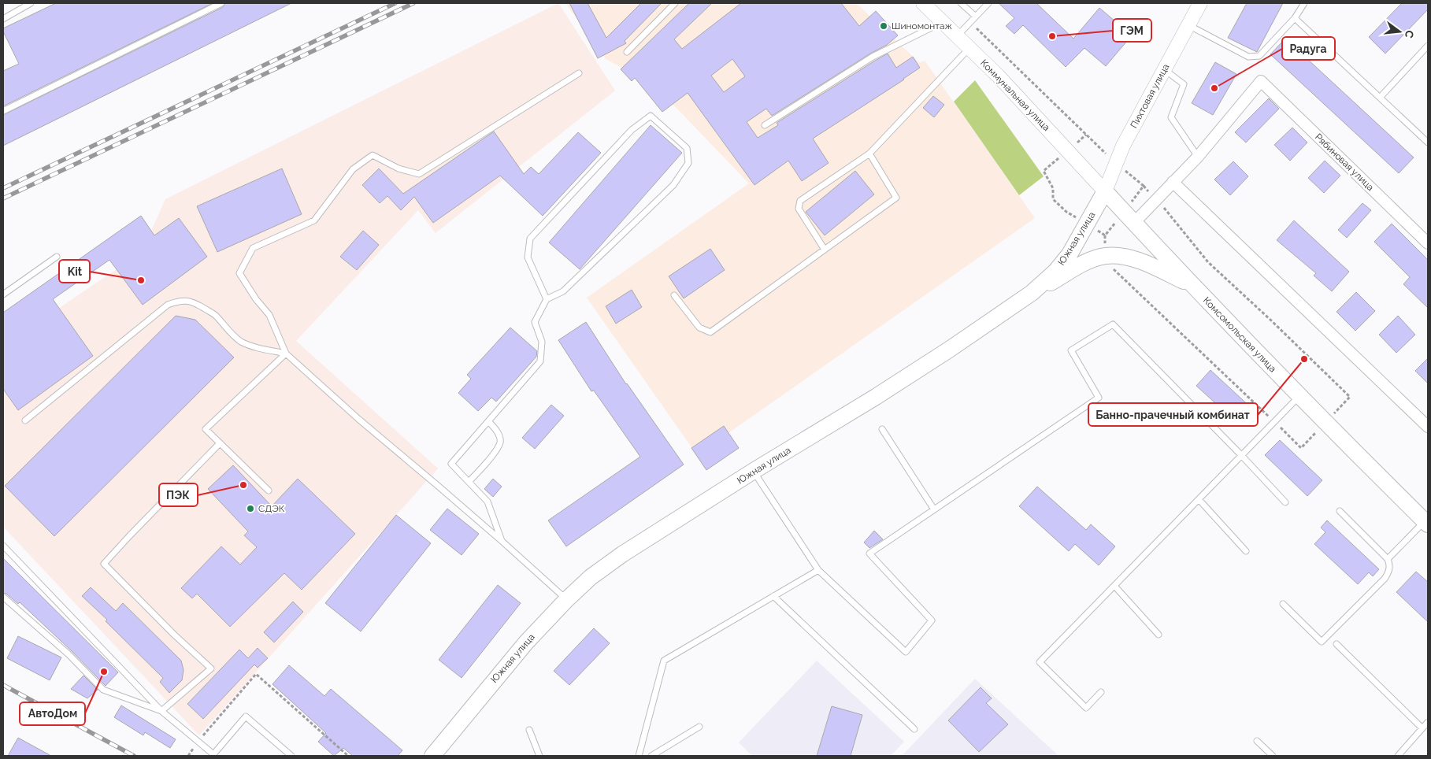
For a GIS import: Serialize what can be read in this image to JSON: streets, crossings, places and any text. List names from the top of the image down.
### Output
{
  "streets": {
    "main road": ["Южная улица", "Комсомольская улица"],
    "street": ["Коммунальная улица", "Пихтовая улица", "Рябиновая улица"]
  },
  "crossings": [
    ["Коммунальная улица", "Пихтовая улица"],
    ["Коммунальная улица", "Южная улица"],
    ["Коммунальная улица", "Комсомольская улица"],
    ["Пихтовая улица", "Южная улица"],
    ["Пихтовая улица", "Комсомольская улица"],
    ["Южная улица", "Комсомольская улица"]
  ],
  "places": [
    "Шиномонтаж",
    "ГЭМ",
    "Радуга",
    "Kit",
    "Банно-прачечный комбинат",
    "ПЭК",
    "СДЭК",
    "АвтоДом"
  ],
  "north": "right"
}
